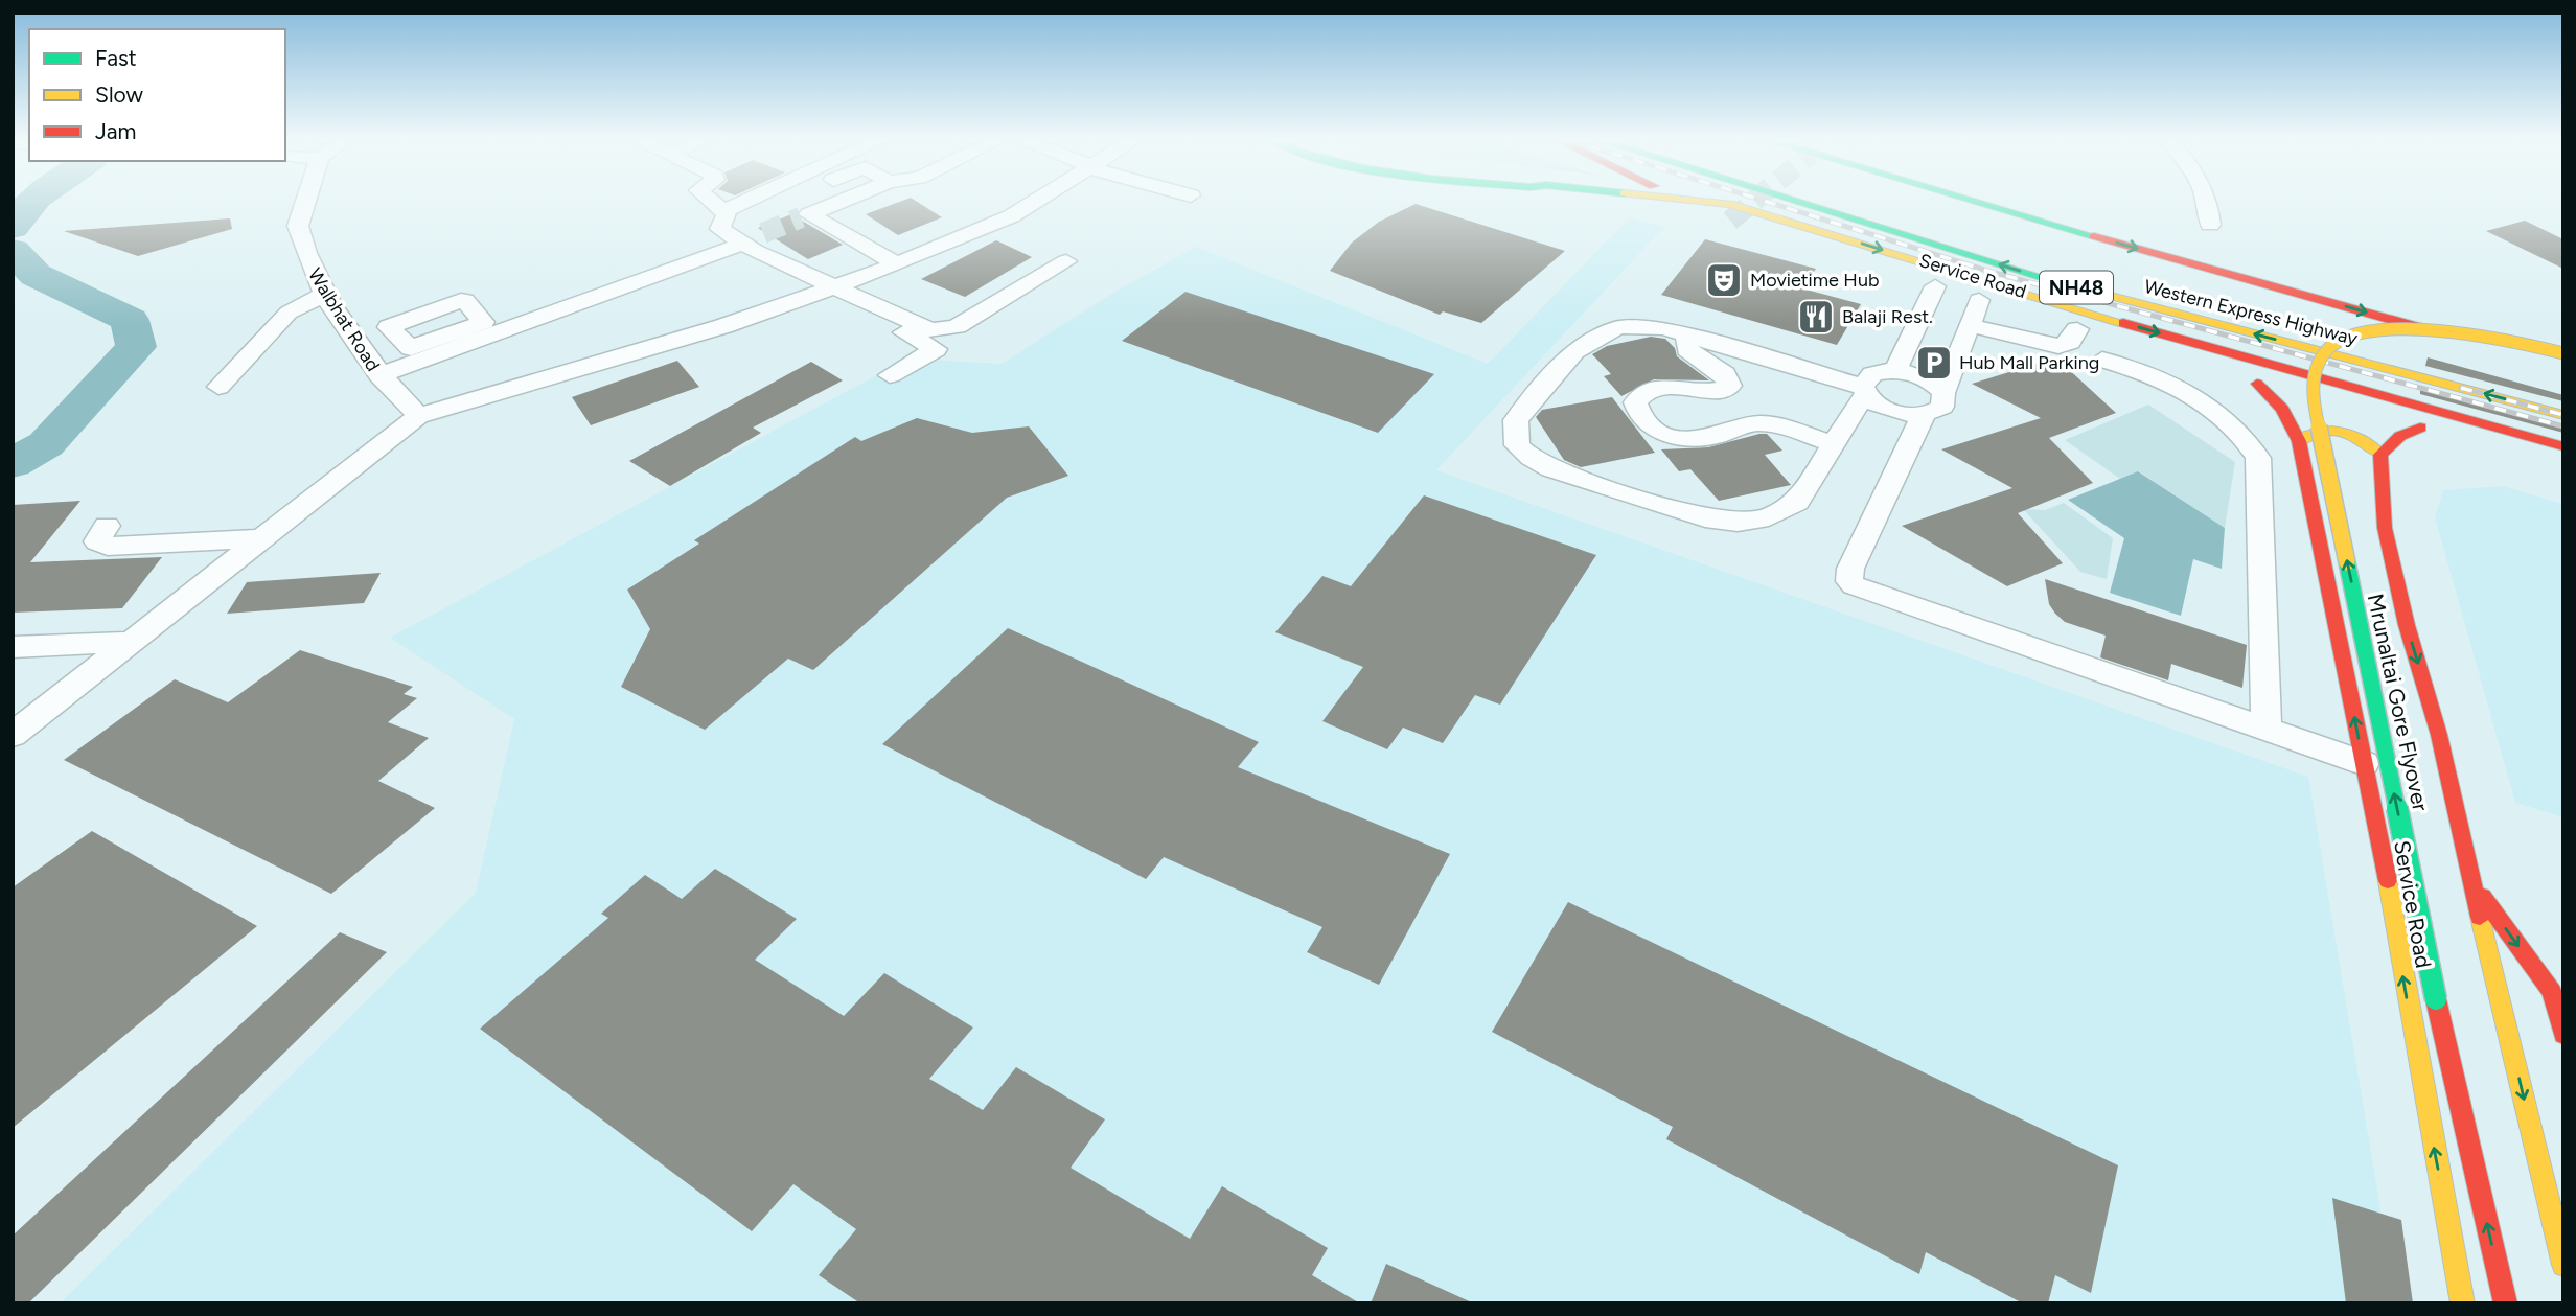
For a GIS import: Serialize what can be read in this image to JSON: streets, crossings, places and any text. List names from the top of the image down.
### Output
{
  "streets": {
    "main road": [
      "Service Road",
      "NH48",
      "Western Express Highway",
      "Mrunaltai Gore Flyover"
    ],
    "street": ["Walbhat Road"]
  },
  "places": {
    "theatre": ["Movietime Hub"],
    "restaurant": ["Balaji Rest."],
    "parking": ["Hub Mall Parking"]
  },
  "legend": ["Fast", "Slow", "Jam"]
}
